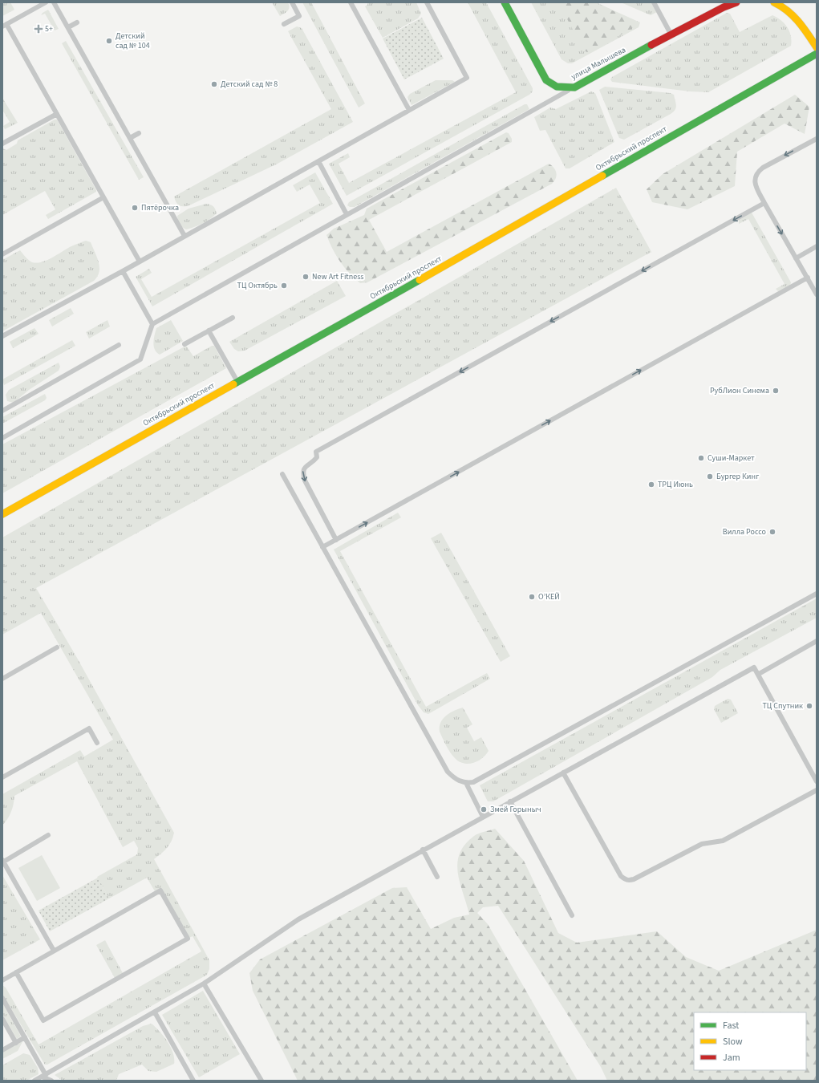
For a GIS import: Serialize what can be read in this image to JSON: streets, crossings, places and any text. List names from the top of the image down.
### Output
{
  "streets": {
    "main road": ["улица Малышева", "Октябрьский проспект"]
  },
  "places": {
    "health": ["5+"],
    "other": [
      "Детский сад № 104",
      "Детский сад № 8",
      "Пятёрочка",
      "New Art Fitness",
      "ТЦ Октябрь",
      "РубЛион Синема",
      "Суши-Маркет",
      "Бургер Кинг",
      "ТРЦ Июнь",
      "Вилла Россо",
      "О’КЕЙ",
      "ТЦ Спутник",
      "Змей Горыныч"
    ]
  },
  "legend": ["Fast", "Slow", "Jam"]
}
